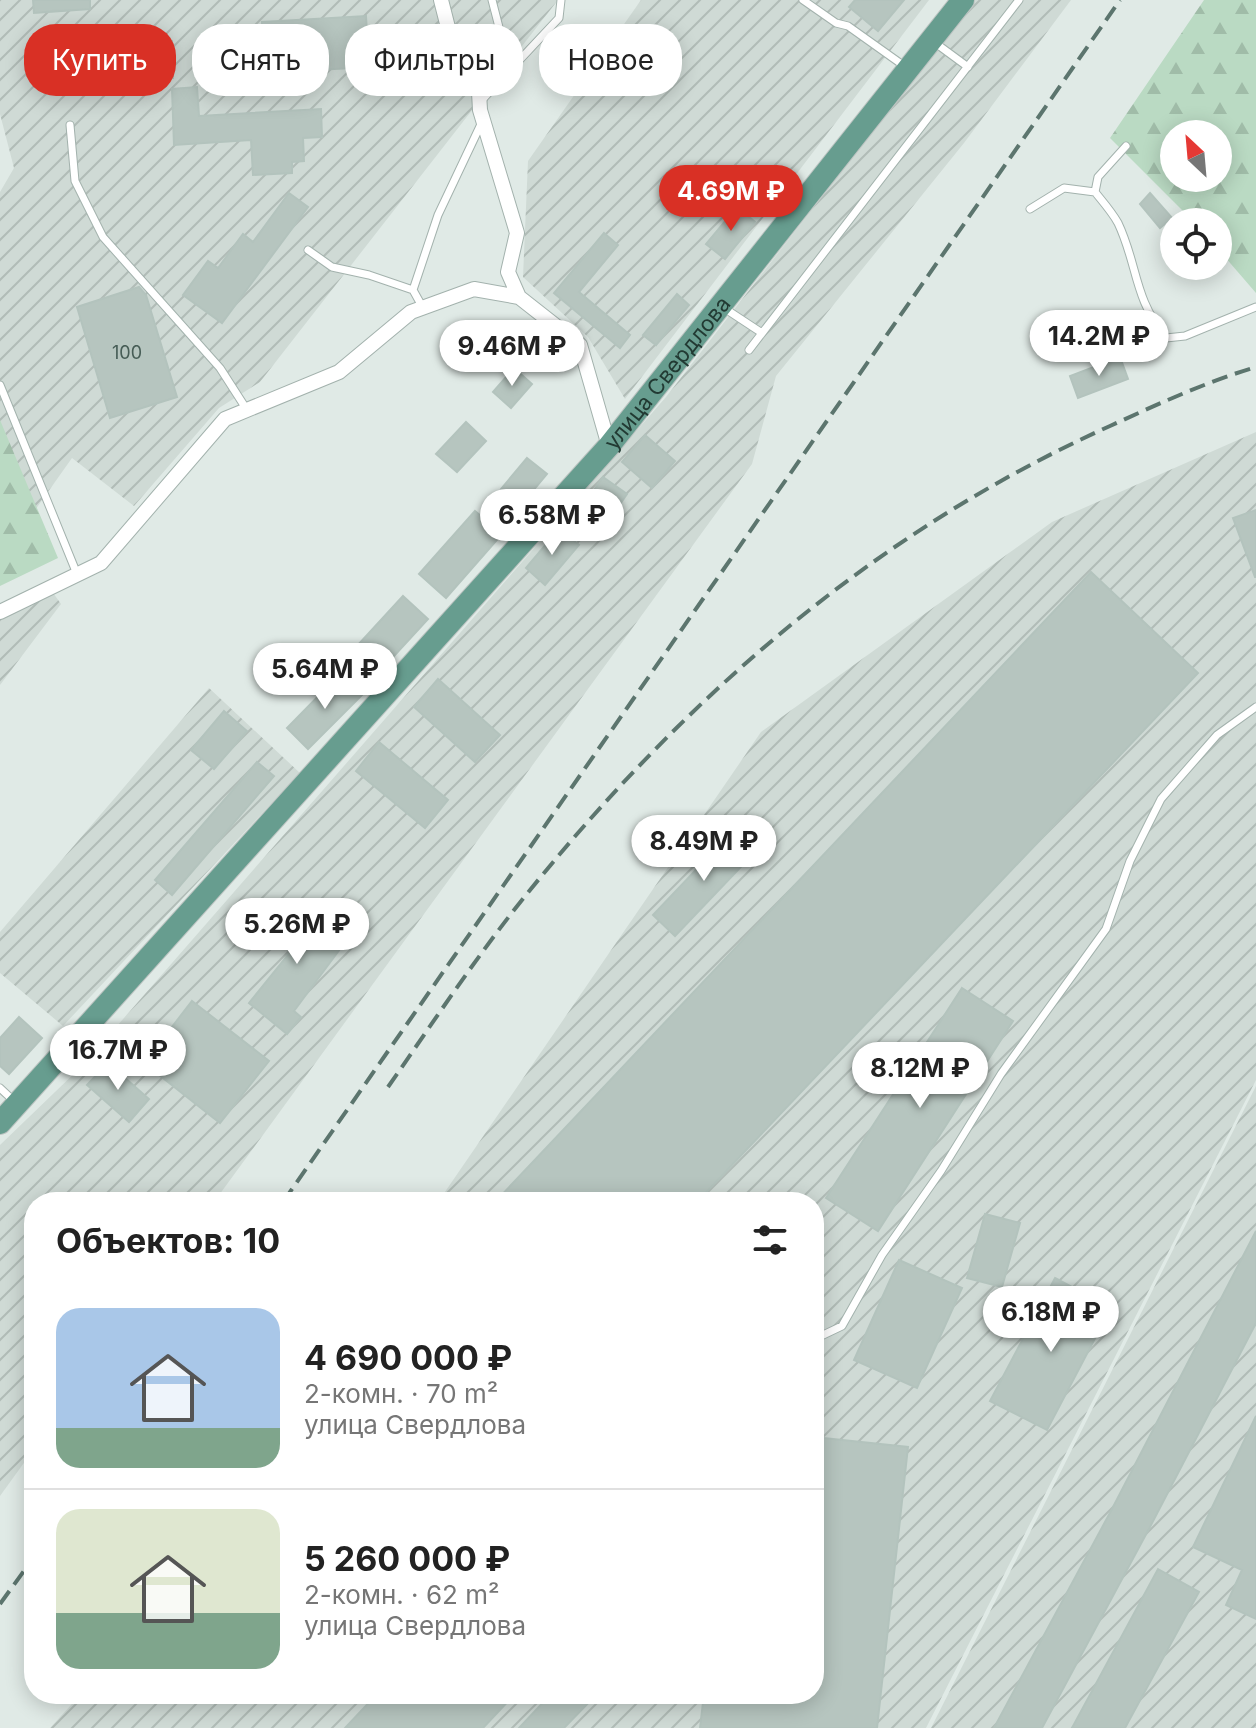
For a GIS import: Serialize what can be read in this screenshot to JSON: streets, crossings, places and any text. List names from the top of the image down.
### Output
{
  "streets": {
    "main road": ["улица Свердлова"]
  },
  "house_numbers": ["100"],
  "north": "top left",
  "page": {
    "chip": [
      "Купить",
      "Снять",
      "Фильтры",
      "Новое"
    ],
    "price": [
      "4.69M ₽",
      "14.2M ₽",
      "9.46M ₽",
      "6.58M ₽",
      "5.64M ₽",
      "8.49M ₽",
      "5.26M ₽",
      "16.7M ₽",
      "8.12M ₽",
      "6.18M ₽"
    ],
    "heading": "Объектов: 10",
    "list": [
      {
        "name": "4 690 000 ₽",
        "note": "2-комн. · 70 m² · улица Свердлова"
      },
      {
        "name": "5 260 000 ₽",
        "note": "2-комн. · 62 m² · улица Свердлова"
      }
    ]
  }
}
